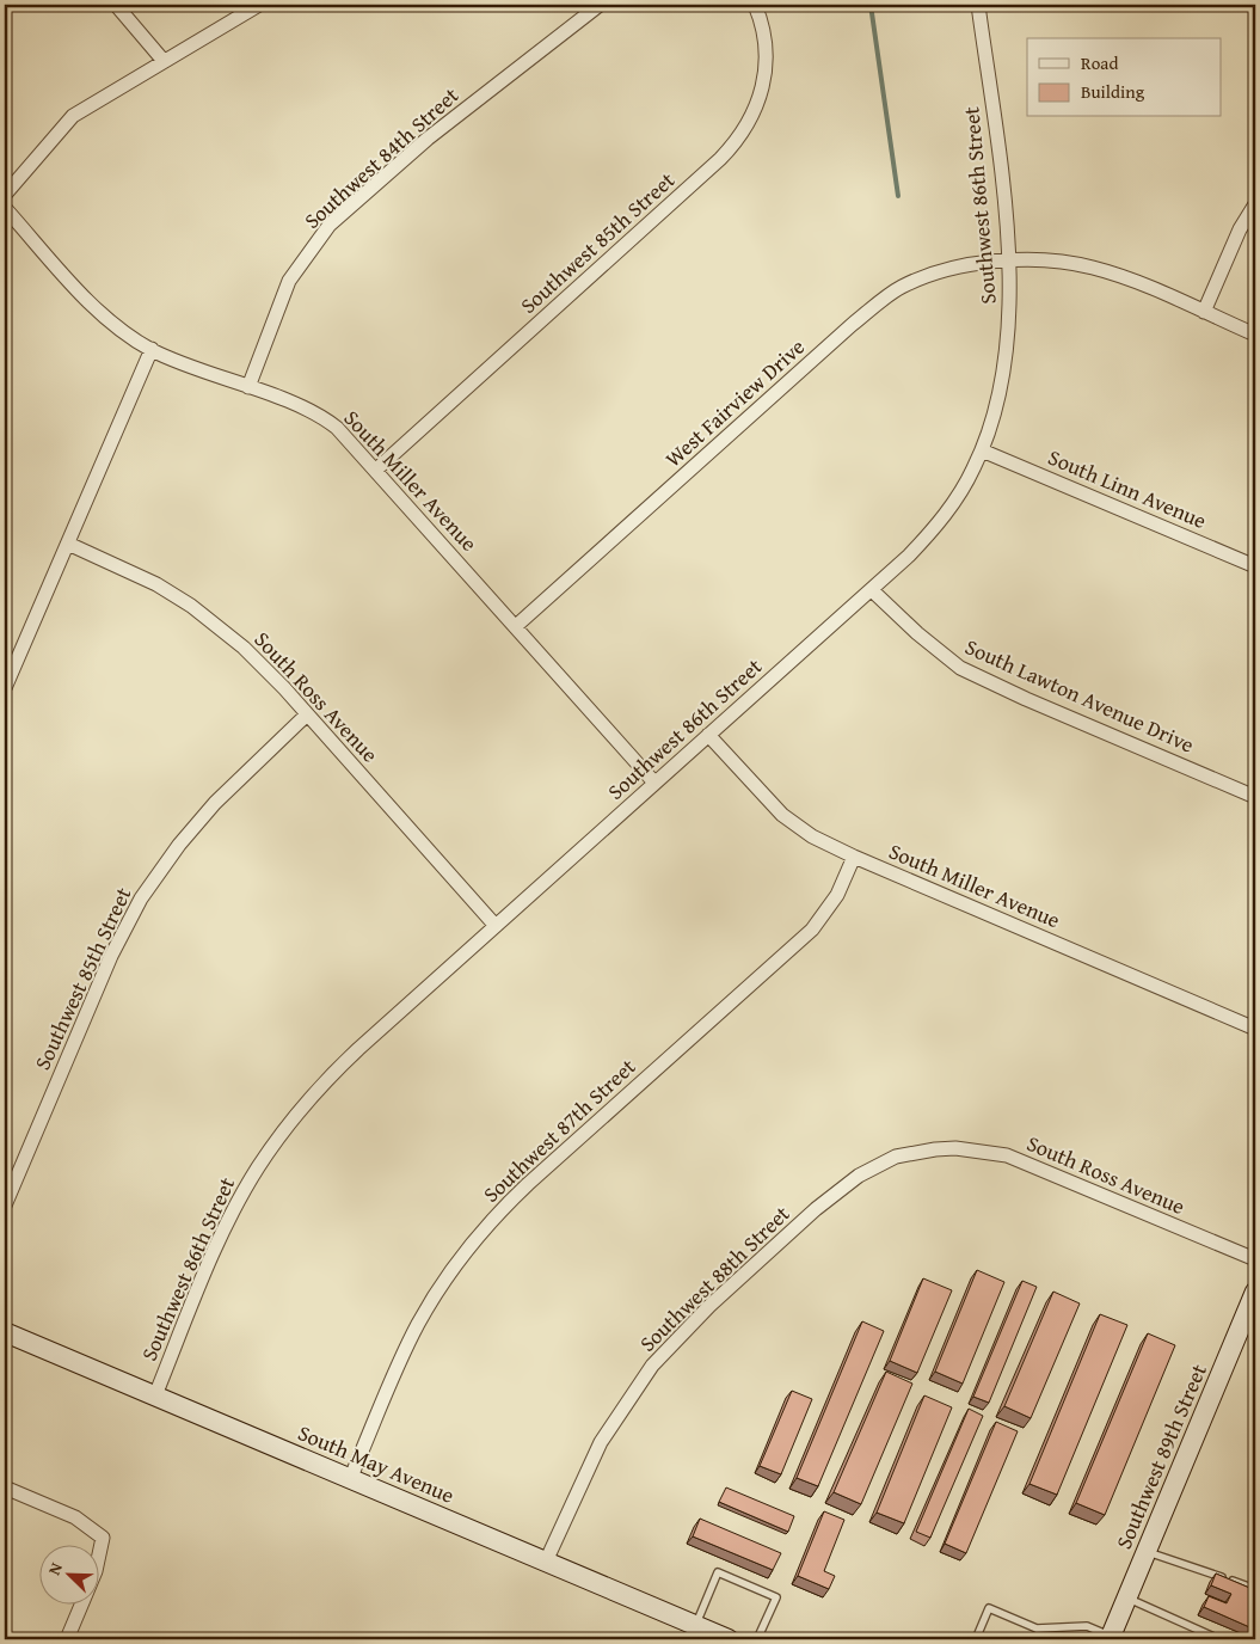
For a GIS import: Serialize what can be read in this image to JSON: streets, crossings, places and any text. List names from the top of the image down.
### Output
{
  "streets": {
    "main road": ["Southwest 89th Street", "South May Avenue"],
    "street": [
      "Southwest 84th Street",
      "Southwest 86th Street",
      "Southwest 85th Street",
      "West Fairview Drive",
      "South Miller Avenue",
      "South Linn Avenue",
      "South Lawton Avenue Drive",
      "South Ross Avenue",
      "Southwest 87th Street",
      "Southwest 88th Street"
    ]
  },
  "crossings": [
    ["Southwest 84th Street", "South Miller Avenue"],
    ["Southwest 86th Street", "West Fairview Drive"],
    ["Southwest 86th Street", "South Miller Avenue"],
    ["Southwest 86th Street", "South Linn Avenue"],
    ["Southwest 86th Street", "South Lawton Avenue Drive"],
    ["Southwest 86th Street", "South Ross Avenue"],
    ["Southwest 86th Street", "South May Avenue"],
    ["Southwest 85th Street", "South Miller Avenue"],
    ["Southwest 85th Street", "South Ross Avenue"],
    ["West Fairview Drive", "South Miller Avenue"],
    ["South Miller Avenue", "Southwest 87th Street"],
    ["South Ross Avenue", "Southwest 88th Street"],
    ["Southwest 87th Street", "South May Avenue"],
    ["Southwest 88th Street", "South May Avenue"]
  ],
  "legend": ["Road", "Building"],
  "north": "top left"
}
